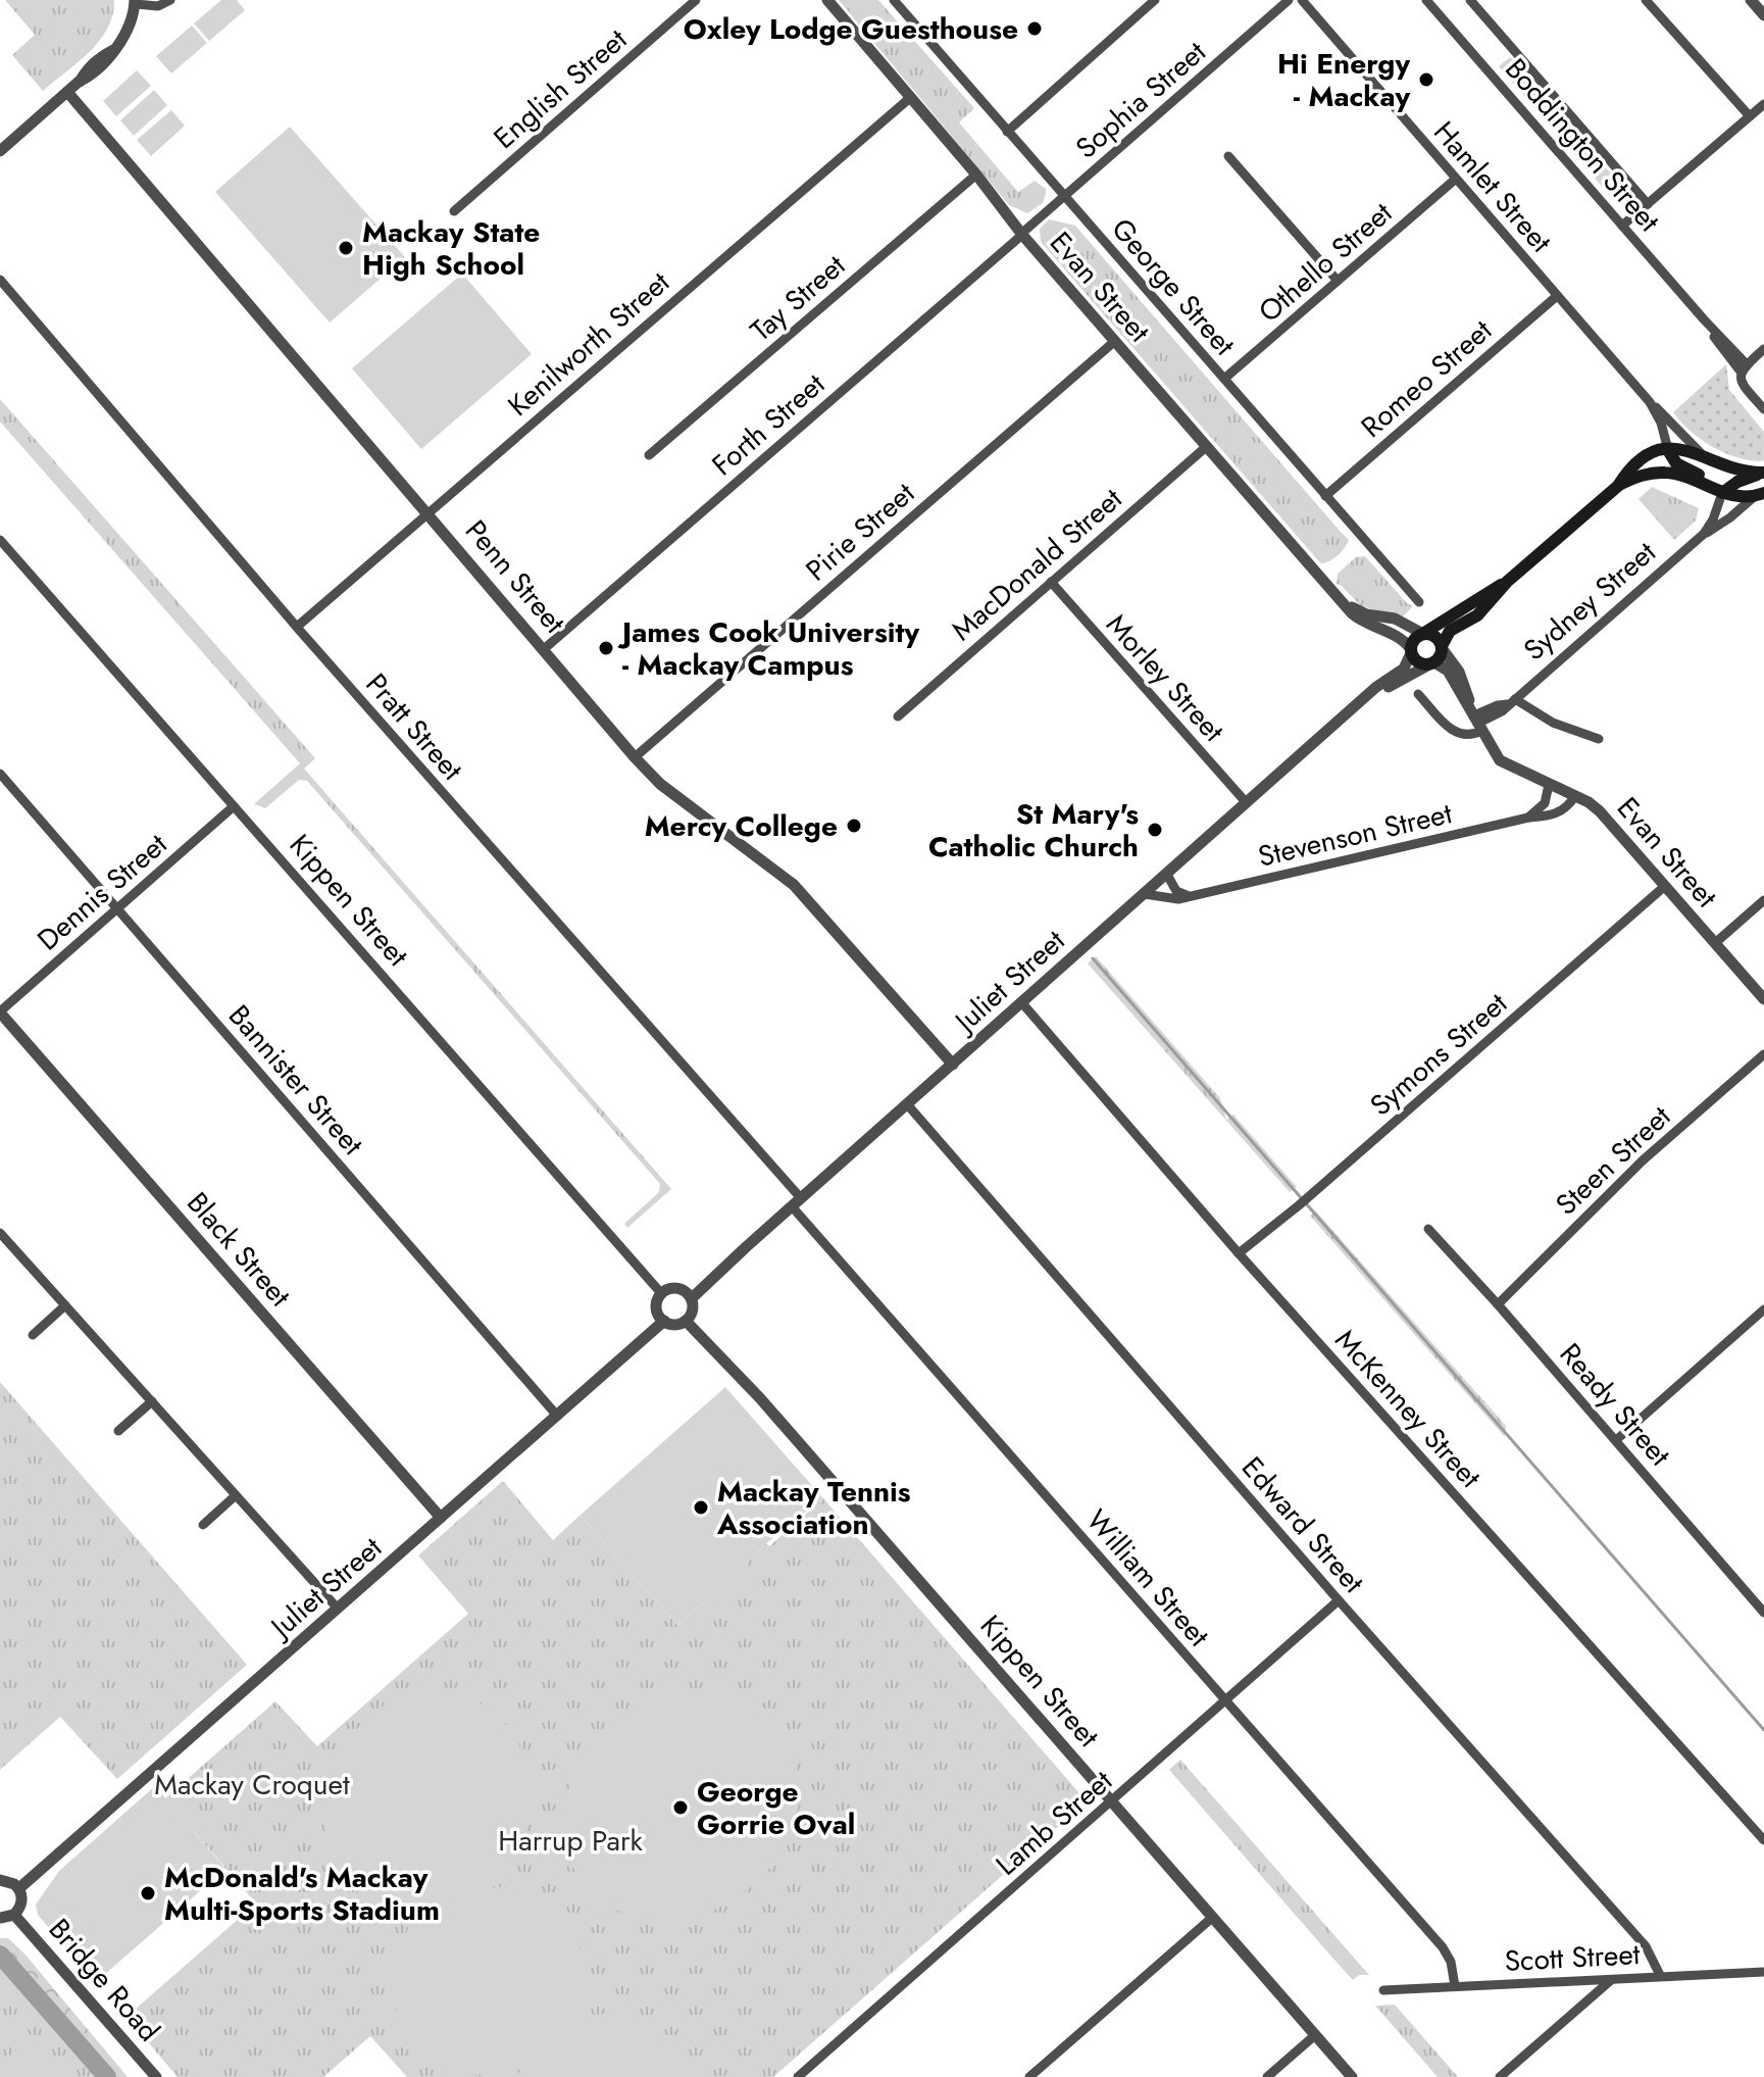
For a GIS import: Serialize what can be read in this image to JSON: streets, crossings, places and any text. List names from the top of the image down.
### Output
{
  "streets": {
    "street": [
      "English Street",
      "Sophia Street",
      "Boddington Street",
      "Hamlet Street",
      "Othello Street",
      "Evan Street",
      "George Street",
      "Tay Street",
      "Kenilworth Street",
      "Romeo Street",
      "Forth Street",
      "Pirie Street",
      "MacDonald Street",
      "Penn Street",
      "Sydney Street",
      "Morley Street",
      "Pratt Street",
      "Stevenson Street",
      "Dennis Street",
      "Kippen Street",
      "Juliet Street",
      "Symons Street",
      "Bannister Street",
      "Steen Street",
      "Black Street",
      "Ready Street",
      "McKenney Street",
      "Edward Street",
      "William Street",
      "Lamb Street",
      "Scott Street",
      "Bridge Road"
    ]
  },
  "crossings": [
    ["Sophia Street", "Evan Street"],
    ["Sophia Street", "George Street"],
    ["Sophia Street", "Forth Street"],
    ["Hamlet Street", "Othello Street"],
    ["Hamlet Street", "Romeo Street"],
    ["Othello Street", "George Street"],
    ["Evan Street", "Tay Street"],
    ["Evan Street", "Kenilworth Street"],
    ["Evan Street", "Forth Street"],
    ["Evan Street", "Pirie Street"],
    ["Evan Street", "MacDonald Street"],
    ["Evan Street", "Sydney Street"],
    ["Evan Street", "Stevenson Street"],
    ["Evan Street", "Juliet Street"],
    ["Evan Street", "Symons Street"],
    ["George Street", "Romeo Street"],
    ["Kenilworth Street", "Penn Street"],
    ["Kenilworth Street", "Pratt Street"],
    ["Forth Street", "Penn Street"],
    ["Pirie Street", "Penn Street"],
    ["MacDonald Street", "Morley Street"],
    ["Penn Street", "Juliet Street"],
    ["Morley Street", "Juliet Street"],
    ["Pratt Street", "Juliet Street"],
    ["Pratt Street", "William Street"],
    ["Stevenson Street", "Juliet Street"],
    ["Dennis Street", "Kippen Street"],
    ["Dennis Street", "Bannister Street"],
    ["Dennis Street", "Black Street"],
    ["Kippen Street", "Juliet Street"],
    ["Kippen Street", "Lamb Street"],
    ["Juliet Street", "Bannister Street"],
    ["Juliet Street", "Black Street"],
    ["Juliet Street", "McKenney Street"],
    ["Juliet Street", "Edward Street"],
    ["Juliet Street", "William Street"],
    ["Symons Street", "McKenney Street"],
    ["Steen Street", "Ready Street"],
    ["Edward Street", "Lamb Street"],
    ["Edward Street", "Scott Street"],
    ["William Street", "Lamb Street"],
    ["William Street", "Scott Street"]
  ],
  "parks": ["Mackay Croquet", "Harrup Park"],
  "places": [
    "Oxley Lodge Guesthouse",
    "Hi Energy - Mackay",
    "Mackay State High School",
    "James Cook University - Mackay Campus",
    "Mercy College",
    "St Mary's Catholic Church",
    "Mackay Tennis Association",
    "George Gorrie Oval",
    "McDonald's Mackay Multi-Sports Stadium"
  ]
}
